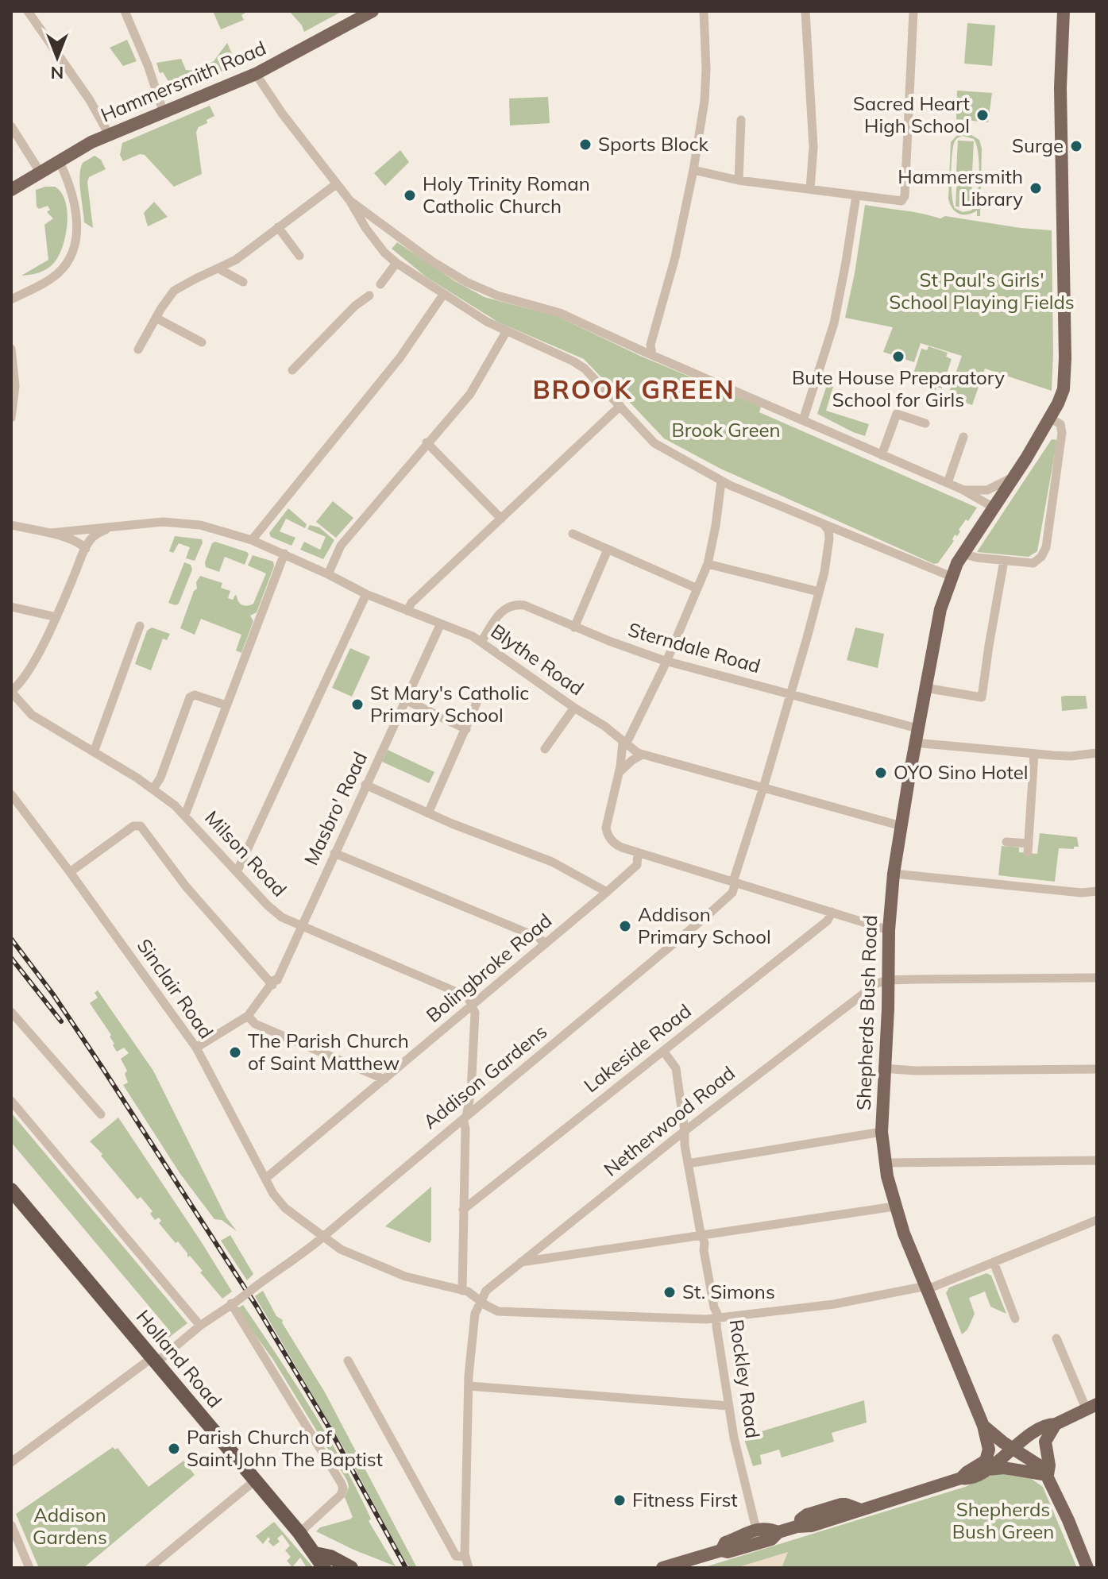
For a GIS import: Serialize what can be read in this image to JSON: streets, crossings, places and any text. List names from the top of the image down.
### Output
{
  "streets": {
    "highway": ["Holland Road"],
    "main road": ["Hammersmith Road", "Shepherds Bush Road"],
    "street": [
      "Sterndale Road",
      "Blythe Road",
      "Masbro' Road",
      "Milson Road",
      "Bolingbroke Road",
      "Sinclair Road",
      "Lakeside Road",
      "Addison Gardens",
      "Netherwood Road",
      "Rockley Road"
    ]
  },
  "crossings": [
    ["Sterndale Road", "Blythe Road"],
    ["Sterndale Road", "Shepherds Bush Road"],
    ["Sterndale Road", "Addison Gardens"],
    ["Blythe Road", "Masbro' Road"],
    ["Blythe Road", "Shepherds Bush Road"],
    ["Blythe Road", "Addison Gardens"],
    ["Masbro' Road", "Milson Road"],
    ["Masbro' Road", "Sinclair Road"],
    ["Milson Road", "Bolingbroke Road"],
    ["Bolingbroke Road", "Sinclair Road"],
    ["Sinclair Road", "Shepherds Bush Road"],
    ["Sinclair Road", "Addison Gardens"],
    ["Sinclair Road", "Netherwood Road"],
    ["Sinclair Road", "Rockley Road"],
    ["Shepherds Bush Road", "Netherwood Road"],
    ["Lakeside Road", "Rockley Road"],
    ["Addison Gardens", "Holland Road"],
    ["Netherwood Road", "Rockley Road"]
  ],
  "districts": ["BROOK GREEN"],
  "parks": [
    "St Paul's Girls' School Playing Fields",
    "Brook Green",
    "Shepherds Bush Green",
    "Addison Gardens"
  ],
  "places": [
    "Sacred Heart High School",
    "Sports Block",
    "Surge",
    "Hammersmith Library",
    "Holy Trinity Roman Catholic Church",
    "Bute House Preparatory School for Girls",
    "St Mary's Catholic Primary School",
    "OYO Sino Hotel",
    "Addison Primary School",
    "The Parish Church of Saint Matthew",
    "St. Simons",
    "Parish Church of Saint John The Baptist",
    "Fitness First"
  ],
  "north": "bottom"
}
